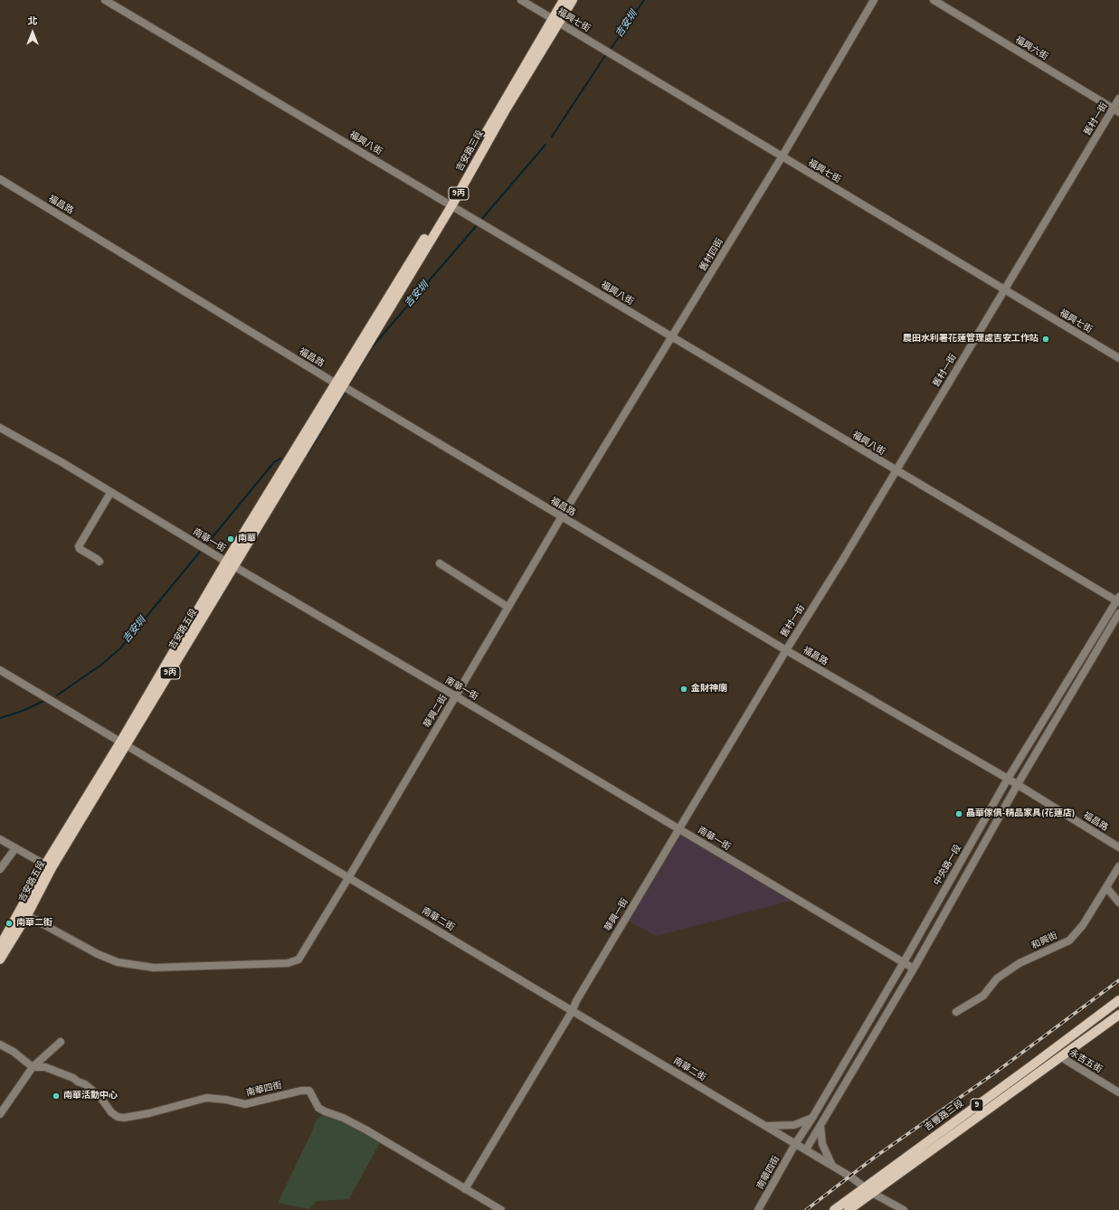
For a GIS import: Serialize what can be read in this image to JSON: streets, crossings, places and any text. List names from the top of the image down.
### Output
{
  "streets": {
    "main road": [
      "吉安路三段",
      "9丙",
      "吉安路五段",
      "9",
      "吉豐路三段"
    ],
    "street": [
      "福興七街",
      "福興六街",
      "舊村一街",
      "福興八街",
      "福昌路",
      "舊村四街",
      "南華一街",
      "華興二街",
      "中央路一段",
      "華興一街",
      "南華二街",
      "和興街",
      "永吉五街",
      "南華四街"
    ]
  },
  "crossings": [
    ["福興七街", "舊村一街"],
    ["福興七街", "吉安路三段"],
    ["福興七街", "舊村四街"],
    ["福興六街", "舊村一街"],
    ["舊村一街", "福興八街"],
    ["舊村一街", "福昌路"],
    ["舊村一街", "華興一街"],
    ["福興八街", "吉安路三段"],
    ["福興八街", "舊村四街"],
    ["福興八街", "中央路一段"],
    ["吉安路三段", "福昌路"],
    ["吉安路三段", "吉安路五段"],
    ["福昌路", "舊村四街"],
    ["福昌路", "吉安路五段"],
    ["福昌路", "華興二街"],
    ["福昌路", "中央路一段"],
    ["福昌路", "華興一街"],
    ["舊村四街", "華興二街"],
    ["南華一街", "吉安路五段"],
    ["南華一街", "華興二街"],
    ["南華一街", "中央路一段"],
    ["南華一街", "華興一街"],
    ["吉安路五段", "華興二街"],
    ["吉安路五段", "南華二街"],
    ["華興二街", "南華二街"],
    ["中央路一段", "南華二街"],
    ["中央路一段", "南華四街"],
    ["華興一街", "南華二街"],
    ["華興一街", "南華四街"],
    ["南華二街", "南華四街"],
    ["南華二街", "吉豐路三段"],
    ["永吉五街", "吉豐路三段"]
  ],
  "water": ["吉安圳"],
  "places": [
    "農田水利署花蓮管理處吉安工作站",
    "南華",
    "金財神廟",
    "晶華傢俱-精品家具(花蓮店)",
    "南華二街",
    "南華活動中心"
  ],
  "north": "top"
}
